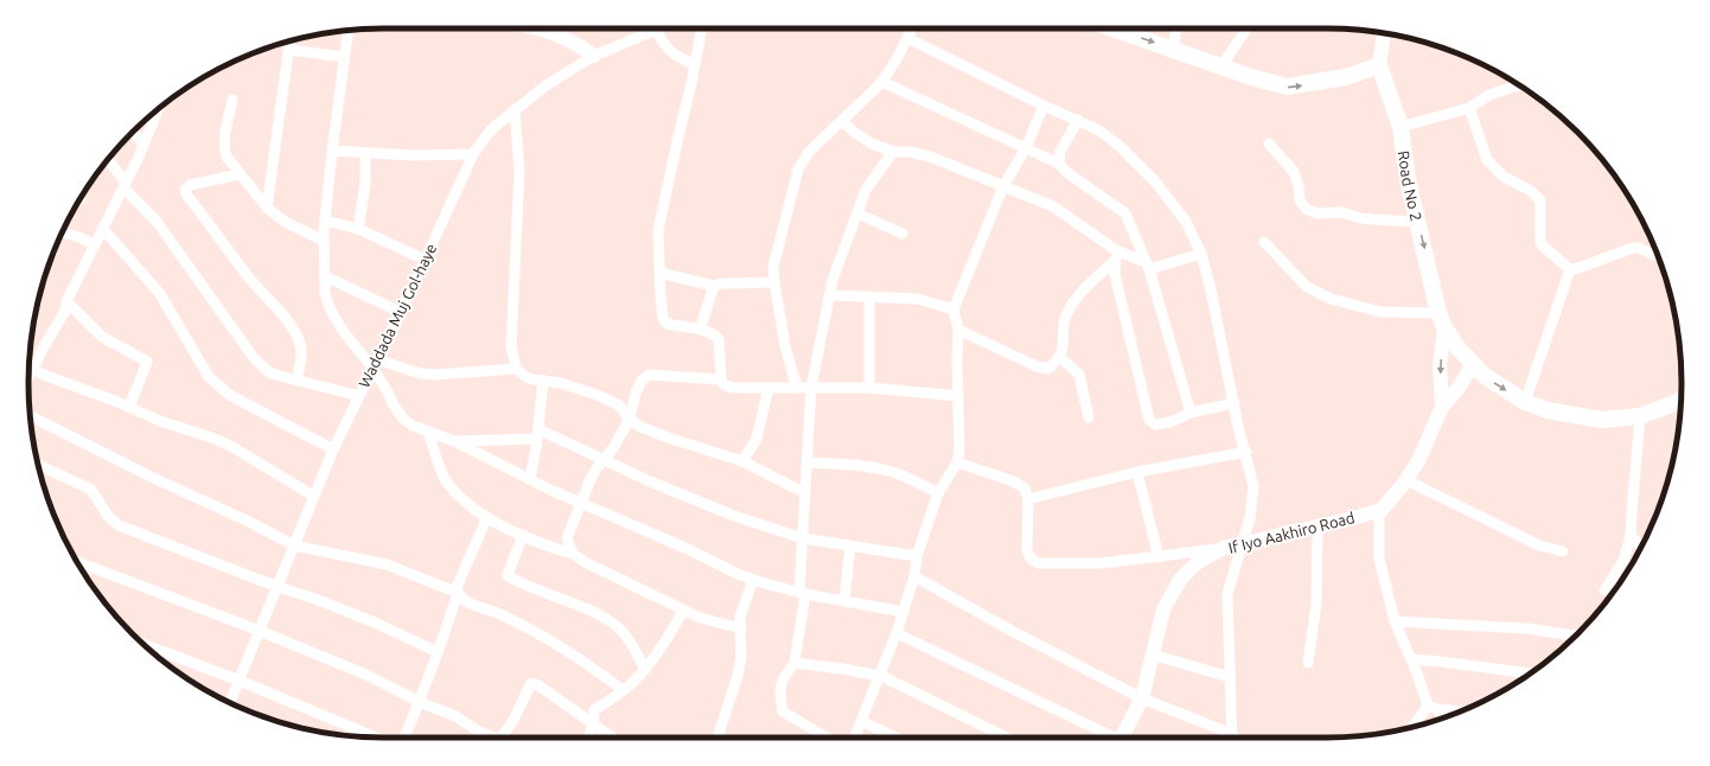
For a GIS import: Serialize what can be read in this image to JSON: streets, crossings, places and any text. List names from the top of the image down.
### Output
{
  "streets": {
    "main road": ["Road No 2"],
    "street": ["Waddada Muj Gol-haye", "If Iyo Aakhiro Road"]
  }
}
